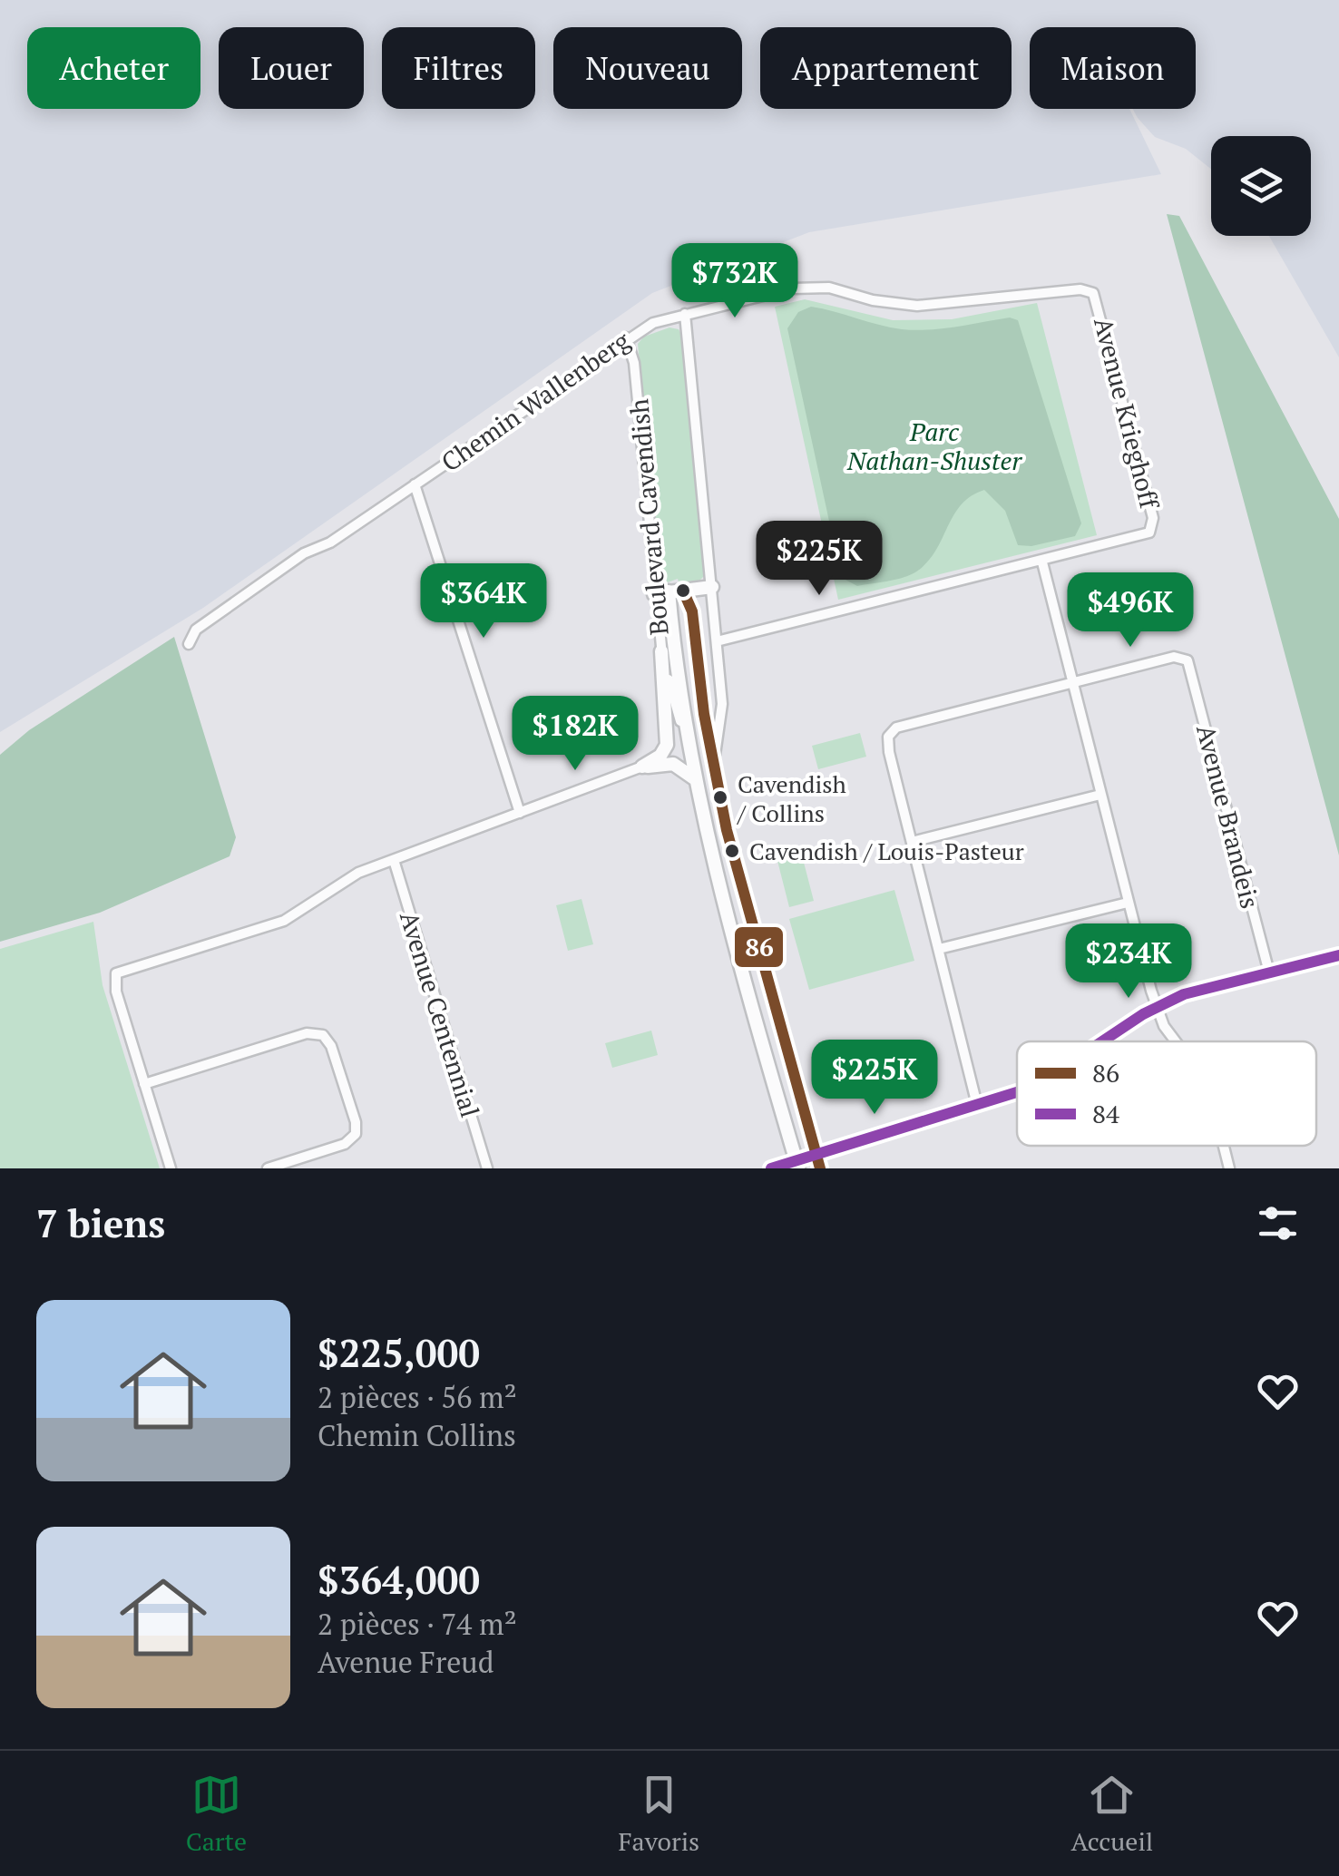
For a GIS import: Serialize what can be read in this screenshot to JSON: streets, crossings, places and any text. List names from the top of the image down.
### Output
{
  "streets": {
    "main road": ["Boulevard Cavendish"],
    "street": [
      "Chemin Wallenberg",
      "Avenue Krieghoff",
      "Avenue Brandeis",
      "Avenue Centennial"
    ]
  },
  "crossings": [
    ["Chemin Wallenberg", "Avenue Krieghoff"],
    ["Chemin Wallenberg", "Boulevard Cavendish"]
  ],
  "parks": ["Parc Nathan-Shuster"],
  "places": ["Cavendish / Collins", "Cavendish / Louis-Pasteur"],
  "lines": ["transit line 86", "transit line 84"],
  "legend": ["86", "84"],
  "page": {
    "chip": [
      "Acheter",
      "Louer",
      "Filtres",
      "Nouveau",
      "Appartement",
      "Maison"
    ],
    "price": [
      "$732K",
      "$225K",
      "$364K",
      "$496K",
      "$182K",
      "$234K",
      "$225K"
    ],
    "heading": "7 biens",
    "list": [
      {
        "name": "$225,000",
        "note": "2 pièces · 56 m² · Chemin Collins"
      },
      {
        "name": "$364,000",
        "note": "2 pièces · 74 m² · Avenue Freud"
      }
    ],
    "tabs": ["Carte", "Favoris", "Accueil"]
  }
}
